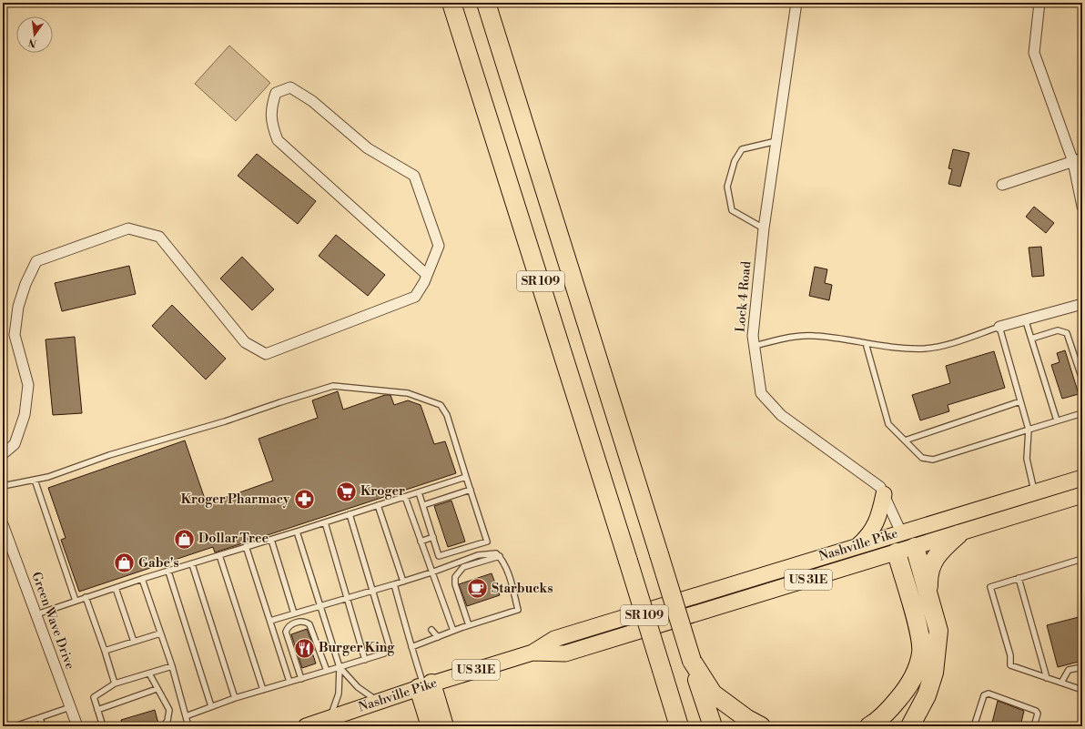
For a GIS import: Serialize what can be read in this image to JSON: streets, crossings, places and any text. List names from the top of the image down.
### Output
{
  "streets": {
    "highway": ["SR 109"],
    "main road": ["Nashville Pike", "US 31E"],
    "street": ["Lock 4 Road", "Green Wave Drive"]
  },
  "crossings": [
    ["Lock 4 Road", "Nashville Pike"]
  ],
  "places": {
    "supermarket": ["Kroger"],
    "pharmacy": ["Kroger Pharmacy"],
    "shop": ["Dollar Tree", "Gabe's"],
    "cafe": ["Starbucks"],
    "restaurant": ["Burger King"]
  },
  "north": "bottom"
}
